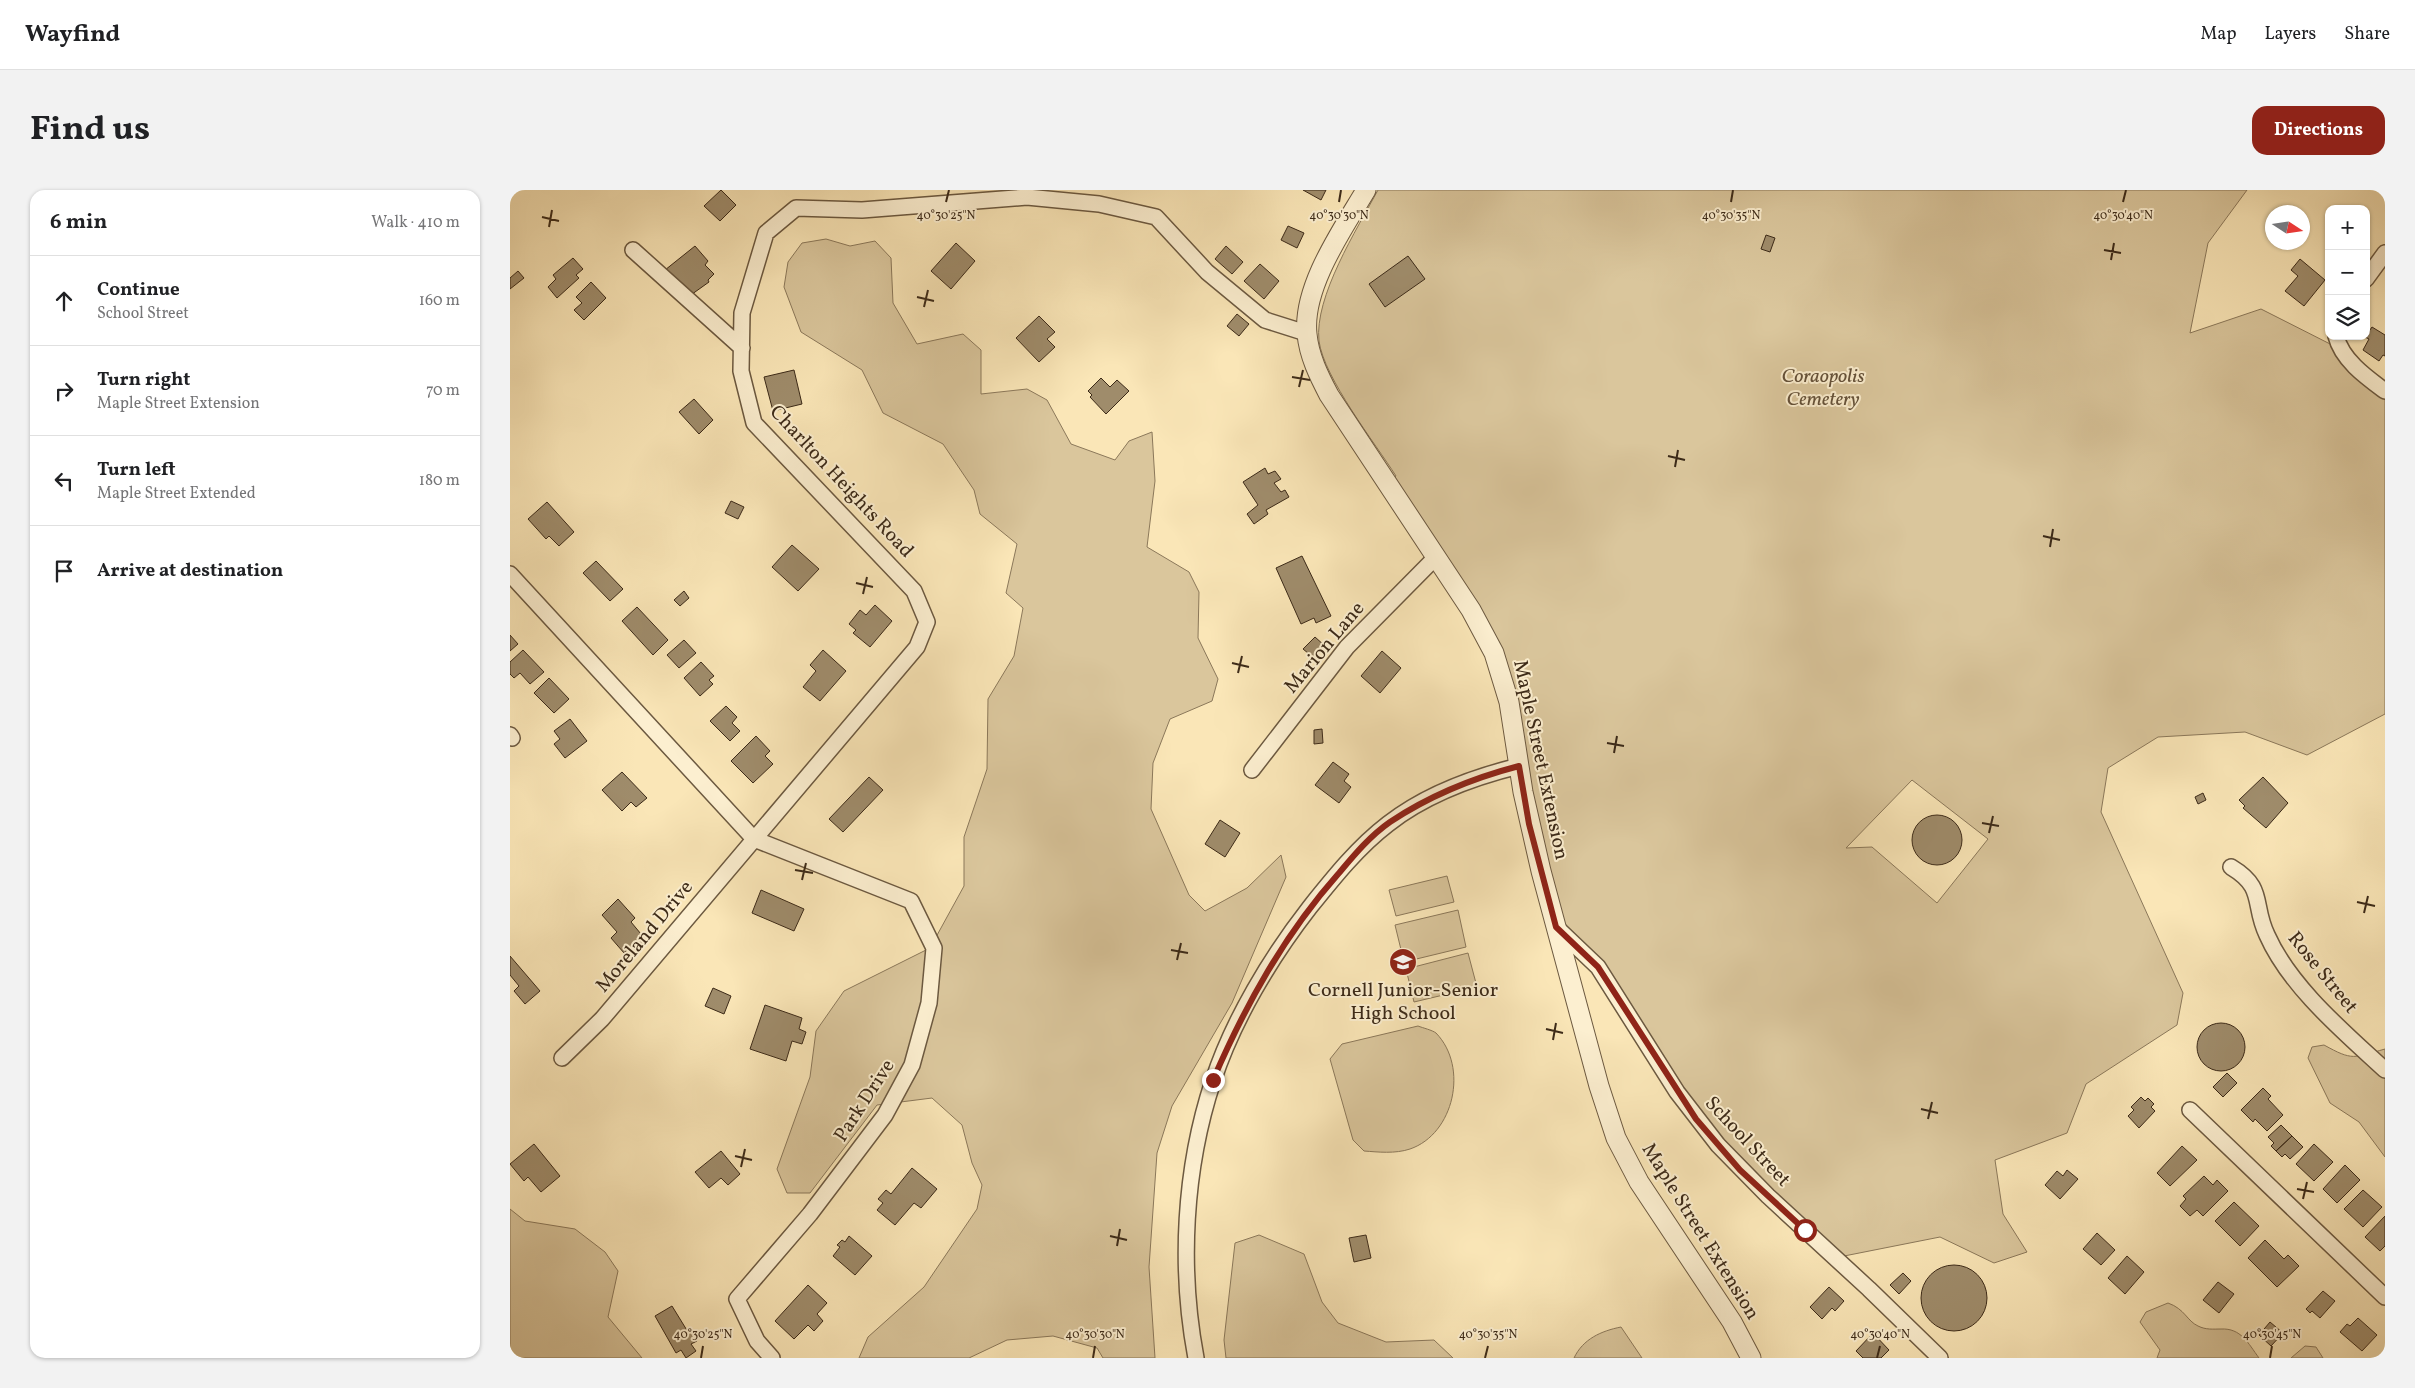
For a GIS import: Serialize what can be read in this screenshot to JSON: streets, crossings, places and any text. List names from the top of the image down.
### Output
{
  "streets": {
    "street": [
      "Charlton Heights Road",
      "Marion Lane",
      "Maple Street Extension",
      "Moreland Drive",
      "Rose Street",
      "Park Drive",
      "School Street"
    ]
  },
  "crossings": [
    ["Charlton Heights Road", "Maple Street Extension"],
    ["Charlton Heights Road", "Moreland Drive"],
    ["Charlton Heights Road", "Park Drive"],
    ["Marion Lane", "Maple Street Extension"],
    ["Maple Street Extension", "School Street"],
    ["Moreland Drive", "Park Drive"]
  ],
  "parks": ["Coraopolis Cemetery"],
  "places": {
    "school or university": ["Cornell Junior-Senior High School"]
  },
  "north": "right",
  "page": {
    "header": "Wayfind",
    "nav": ["Map", "Layers", "Share"],
    "title": "Find us",
    "buttons": "Directions",
    "heading": ["6 min", "Walk · 410 m"],
    "map_buttons": ["+", "−"],
    "list": [
      ["Continue", "School Street", "160 m"],
      ["Turn right", "Maple Street Extension", "70 m"],
      ["Turn left", "Maple Street Extended", "180 m"],
      "Arrive at destination"
    ]
  },
  "coordinates": [
    "40°30'25\"N",
    "40°30'30\"N",
    "40°30'35\"N",
    "40°30'40\"N",
    "40°30'45\"N"
  ]
}
